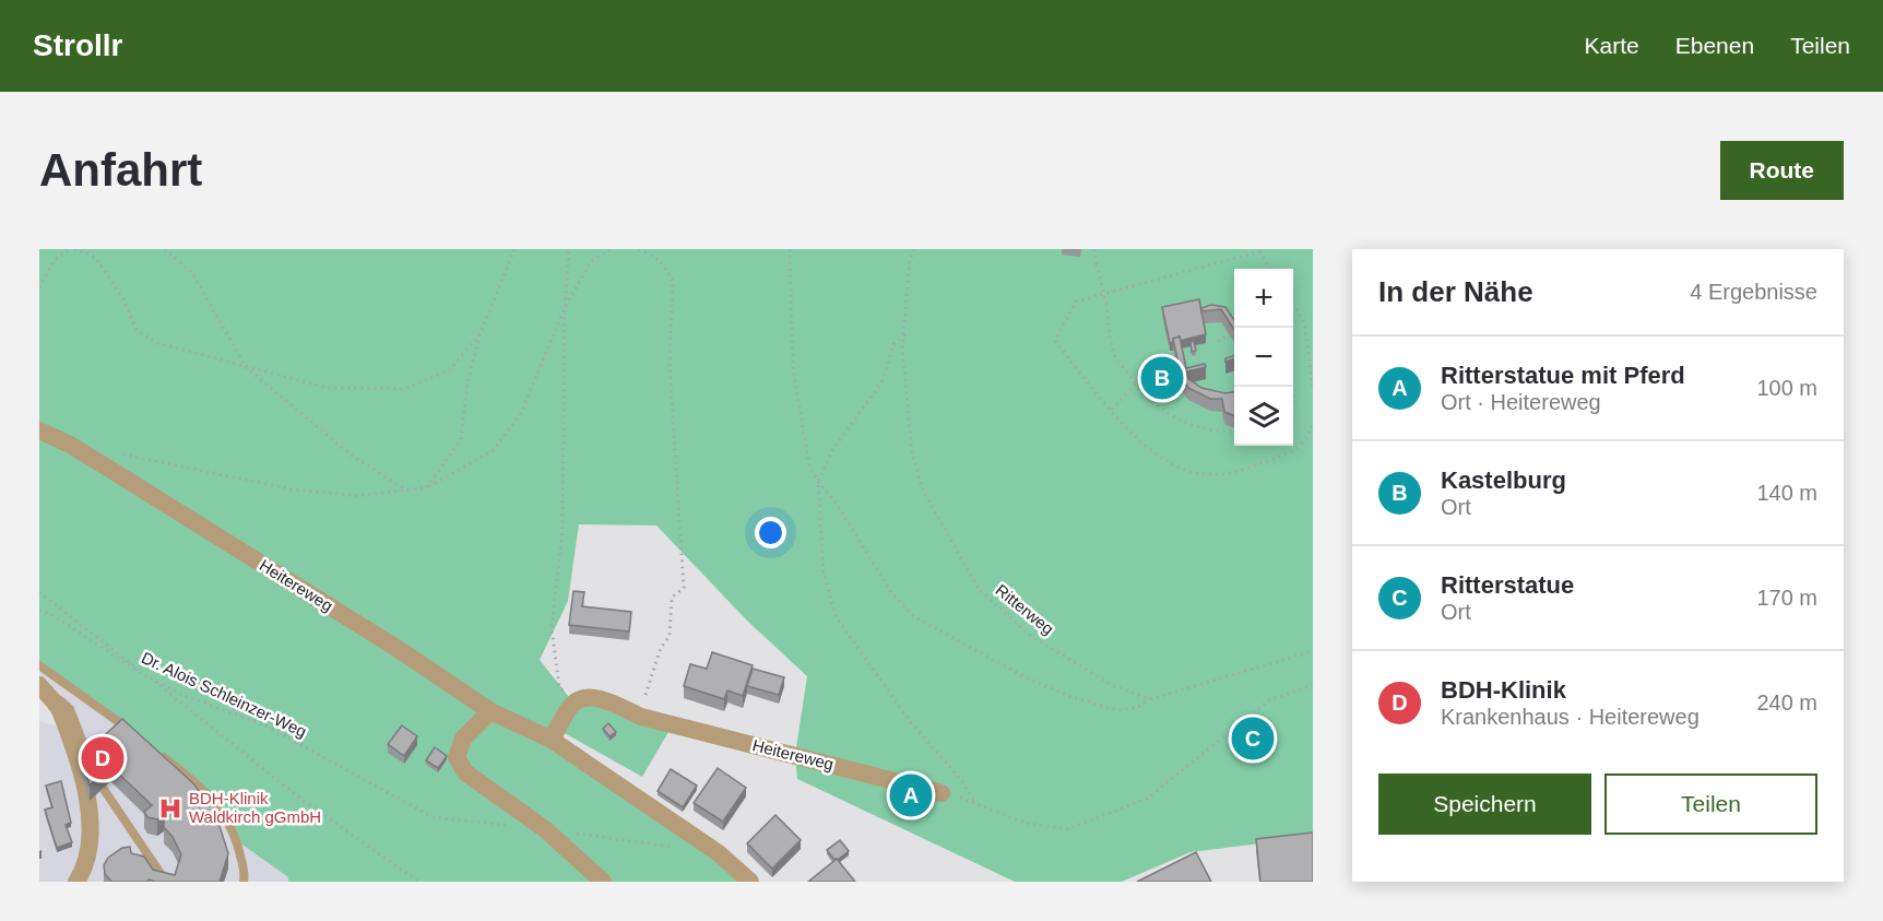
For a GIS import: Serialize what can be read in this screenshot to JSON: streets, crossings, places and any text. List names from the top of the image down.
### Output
{
  "streets": {
    "street": ["Heitereweg"],
    "path": ["Ritterweg", "Dr. Alois Schleinzer-Weg"]
  },
  "places": {
    "hospital": ["BDH-Klinik Waldkirch gGmbH"]
  },
  "page": {
    "header": "Strollr",
    "nav": ["Karte", "Ebenen", "Teilen"],
    "buttons": [
      "Route",
      ["Speichern", "Teilen"]
    ],
    "title": "Anfahrt",
    "heading": ["In der Nähe", "4 Ergebnisse"],
    "map_buttons": ["+", "−"],
    "list": [
      {
        "mark": "A",
        "name": "Ritterstatue mit Pferd",
        "note": "Ort · Heitereweg",
        "value": "100 m"
      },
      {
        "mark": "B",
        "name": "Kastelburg",
        "note": "Ort",
        "value": "140 m"
      },
      {
        "mark": "C",
        "name": "Ritterstatue",
        "note": "Ort",
        "value": "170 m"
      },
      {
        "mark": "D",
        "name": "BDH-Klinik",
        "note": "Krankenhaus · Heitereweg",
        "value": "240 m"
      }
    ],
    "pins": [
      "B",
      "C",
      "D",
      "A"
    ]
  }
}
